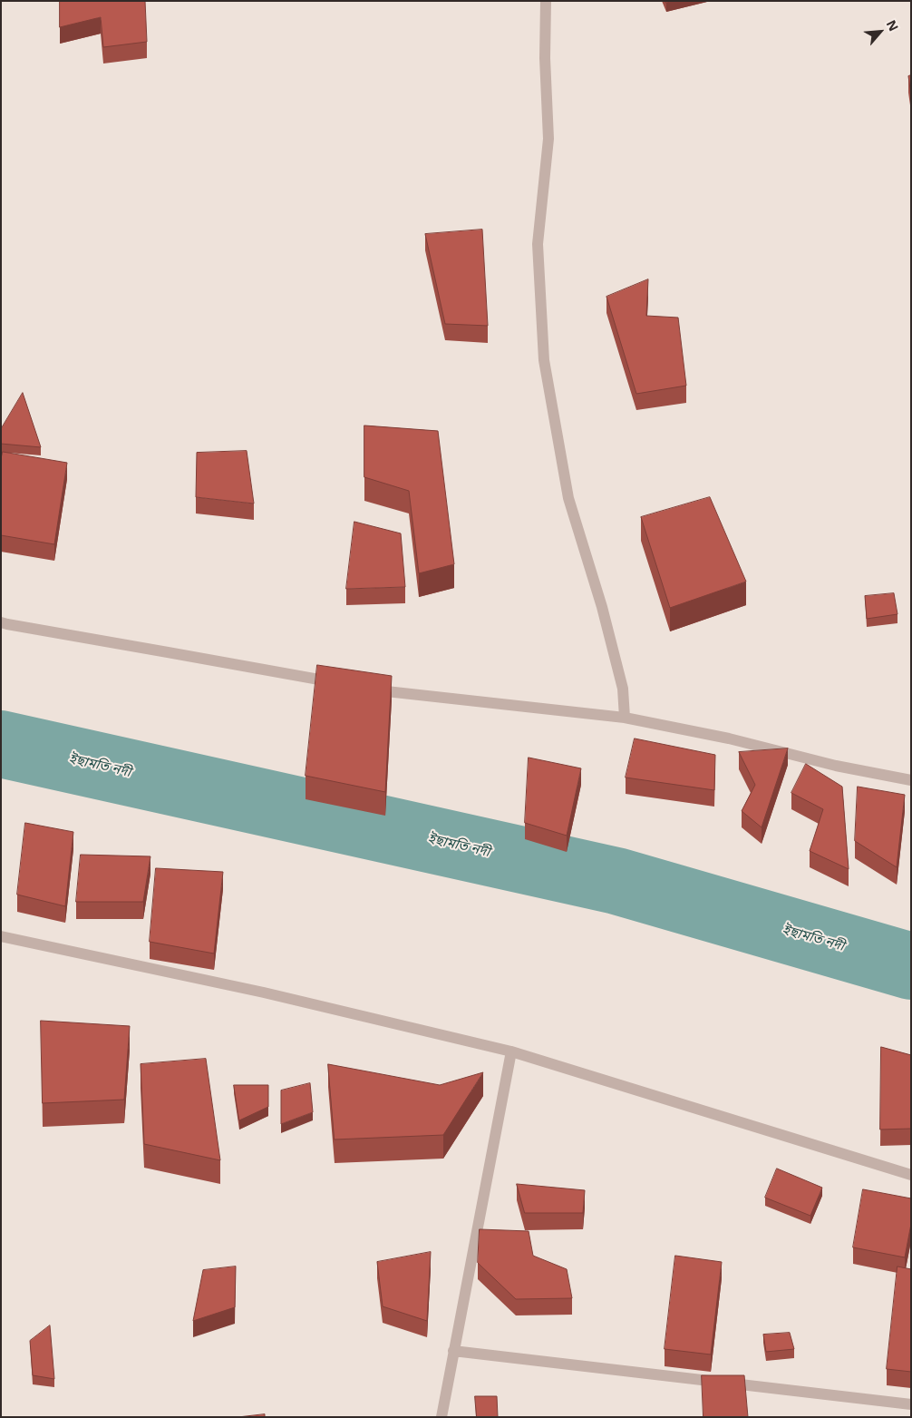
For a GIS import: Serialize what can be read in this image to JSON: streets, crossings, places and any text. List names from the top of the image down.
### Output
{
  "water": ["ইছামতি নদী"],
  "north": "top right"
}
